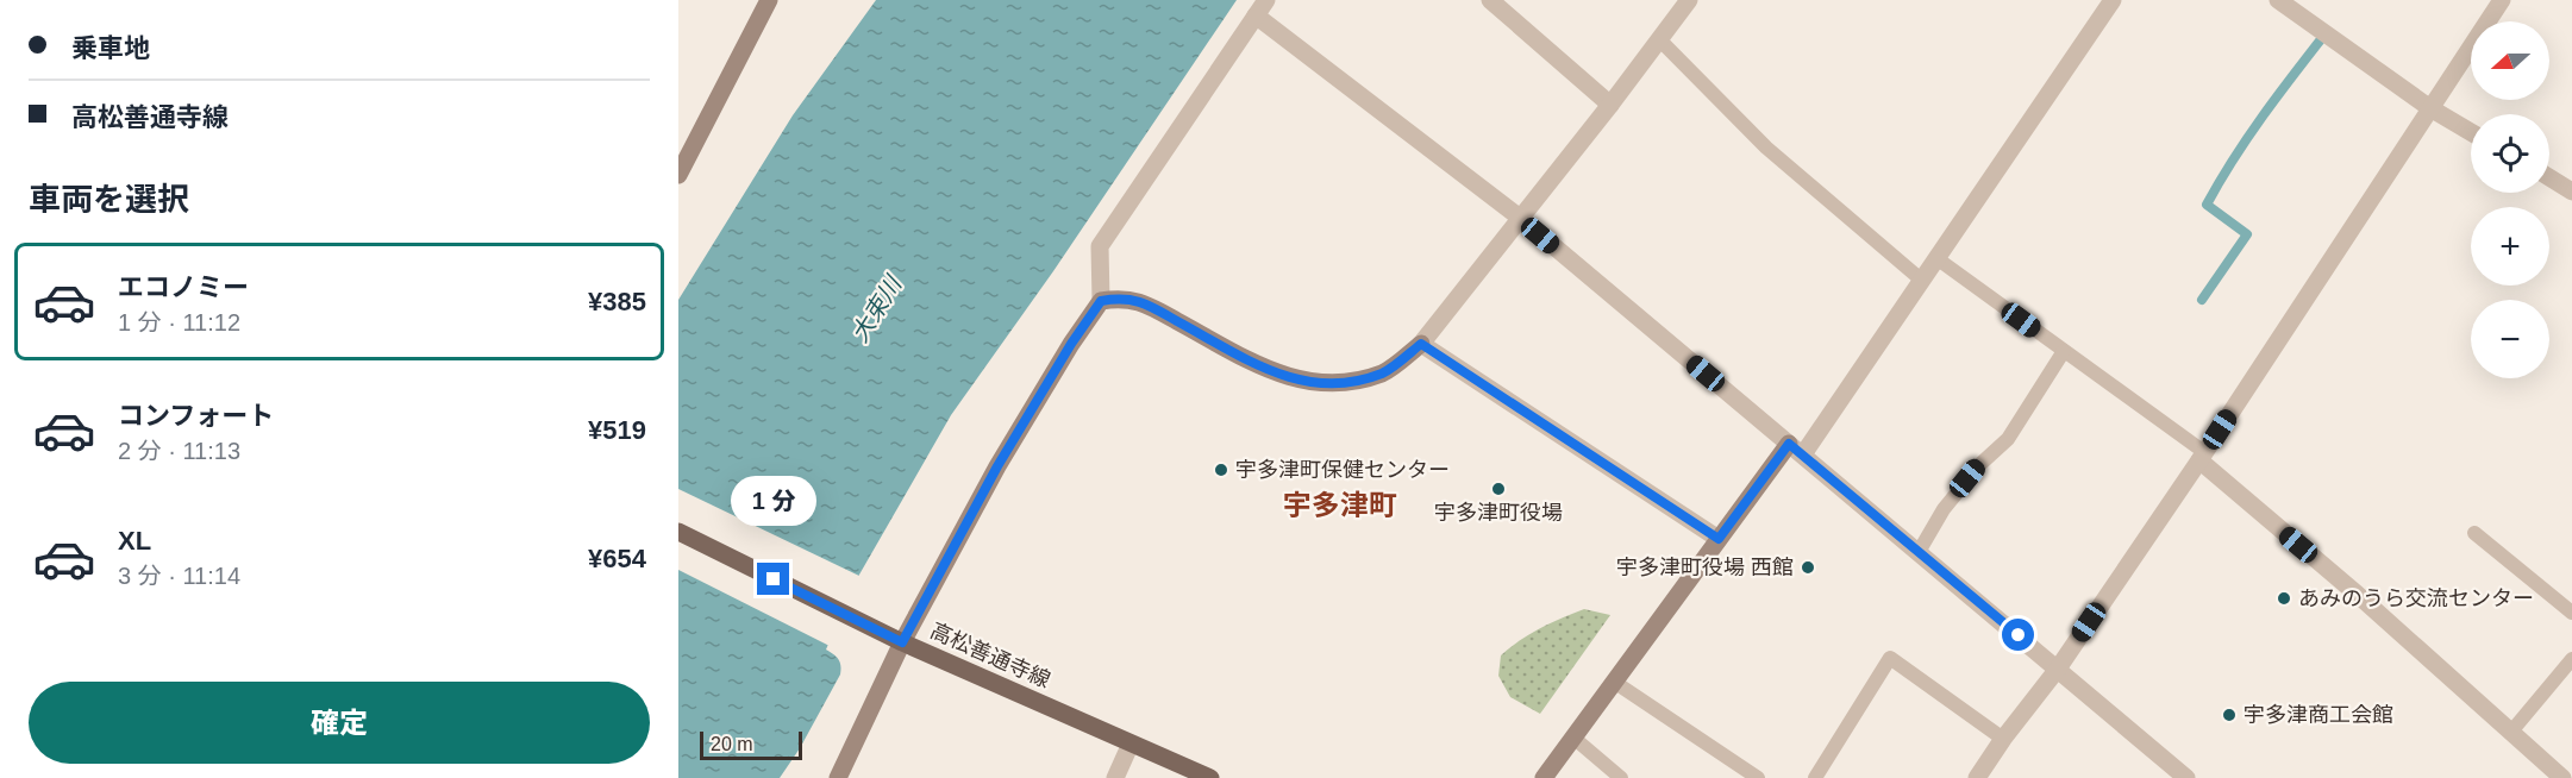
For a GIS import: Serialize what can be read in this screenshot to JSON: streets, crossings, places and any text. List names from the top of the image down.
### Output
{
  "streets": {
    "main road": ["高松善通寺線"]
  },
  "districts": ["宇多津町"],
  "water": ["大束川"],
  "places": [
    "宇多津町保健センター",
    "宇多津町役場",
    "宇多津町役場 西館",
    "あみのうら交流センター",
    "宇多津商工会館"
  ],
  "scale_bar": "20 m",
  "north": "left",
  "page": {
    "banner": ["乗車地", "高松善通寺線"],
    "map_buttons": ["+", "−"],
    "heading": "車両を選択",
    "list": [
      {
        "name": "エコノミー",
        "note": "1 分 · 11:12",
        "value": "¥385"
      },
      {
        "name": "コンフォート",
        "note": "2 分 · 11:13",
        "value": "¥519"
      },
      {
        "name": "XL",
        "note": "3 分 · 11:14",
        "value": "¥654"
      }
    ],
    "bubble": "1 分",
    "buttons": "確定",
    "scale": "20 m"
  }
}
